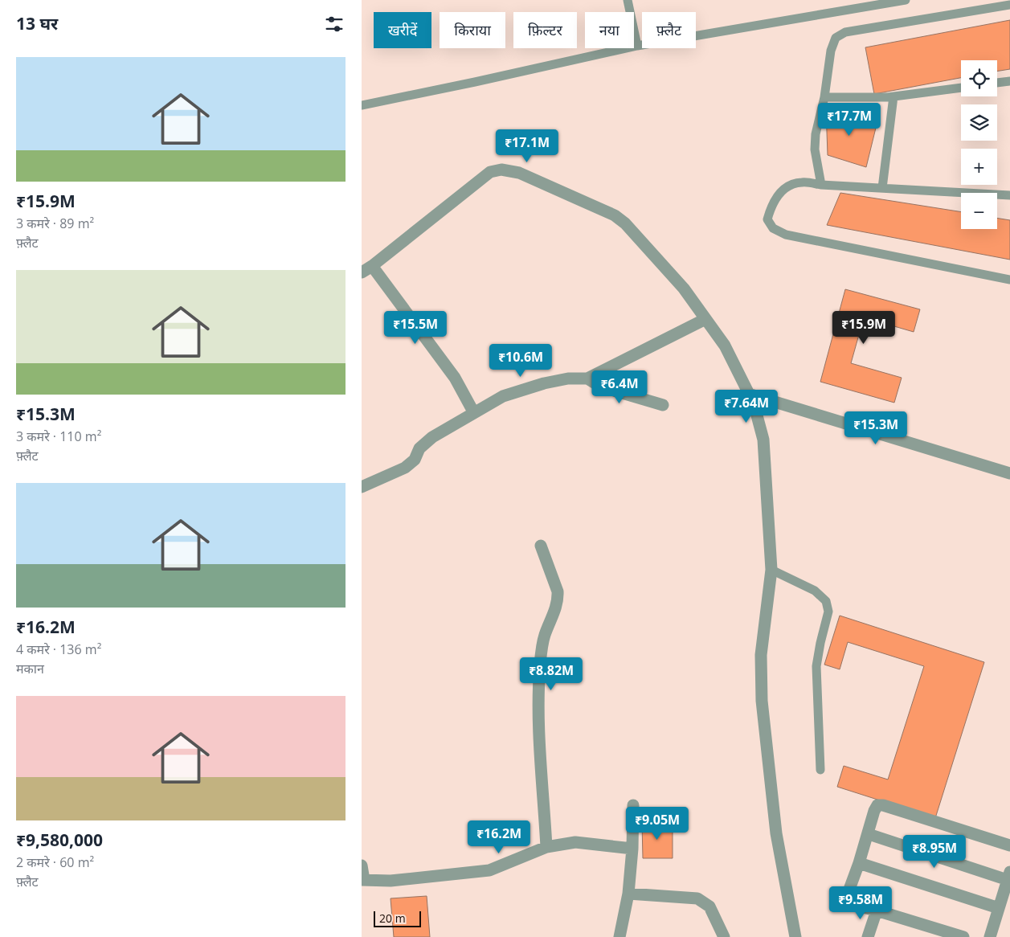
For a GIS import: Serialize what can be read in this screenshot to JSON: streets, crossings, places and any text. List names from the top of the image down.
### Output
{
  "scale_bar": "20 m",
  "page": {
    "heading": "13 घर",
    "chip": [
      "खरीदें",
      "किराया",
      "फ़िल्टर",
      "नया",
      "फ़्लैट"
    ],
    "list": [
      {
        "name": "₹15.9M",
        "note": "3 कमरे · 89 m² · फ़्लैट"
      },
      {
        "name": "₹15.3M",
        "note": "3 कमरे · 110 m² · फ़्लैट"
      },
      {
        "name": "₹16.2M",
        "note": "4 कमरे · 136 m² · मकान"
      },
      {
        "name": "₹9,580,000",
        "note": "2 कमरे · 60 m² · फ़्लैट"
      }
    ],
    "map_buttons": ["+", "−"],
    "price": [
      "₹17.7M",
      "₹17.1M",
      "₹15.5M",
      "₹15.9M",
      "₹10.6M",
      "₹6.4M",
      "₹7.64M",
      "₹15.3M",
      "₹8.82M",
      "₹9.05M",
      "₹16.2M",
      "₹8.95M",
      "₹9.58M"
    ],
    "scale": "20 m"
  }
}
